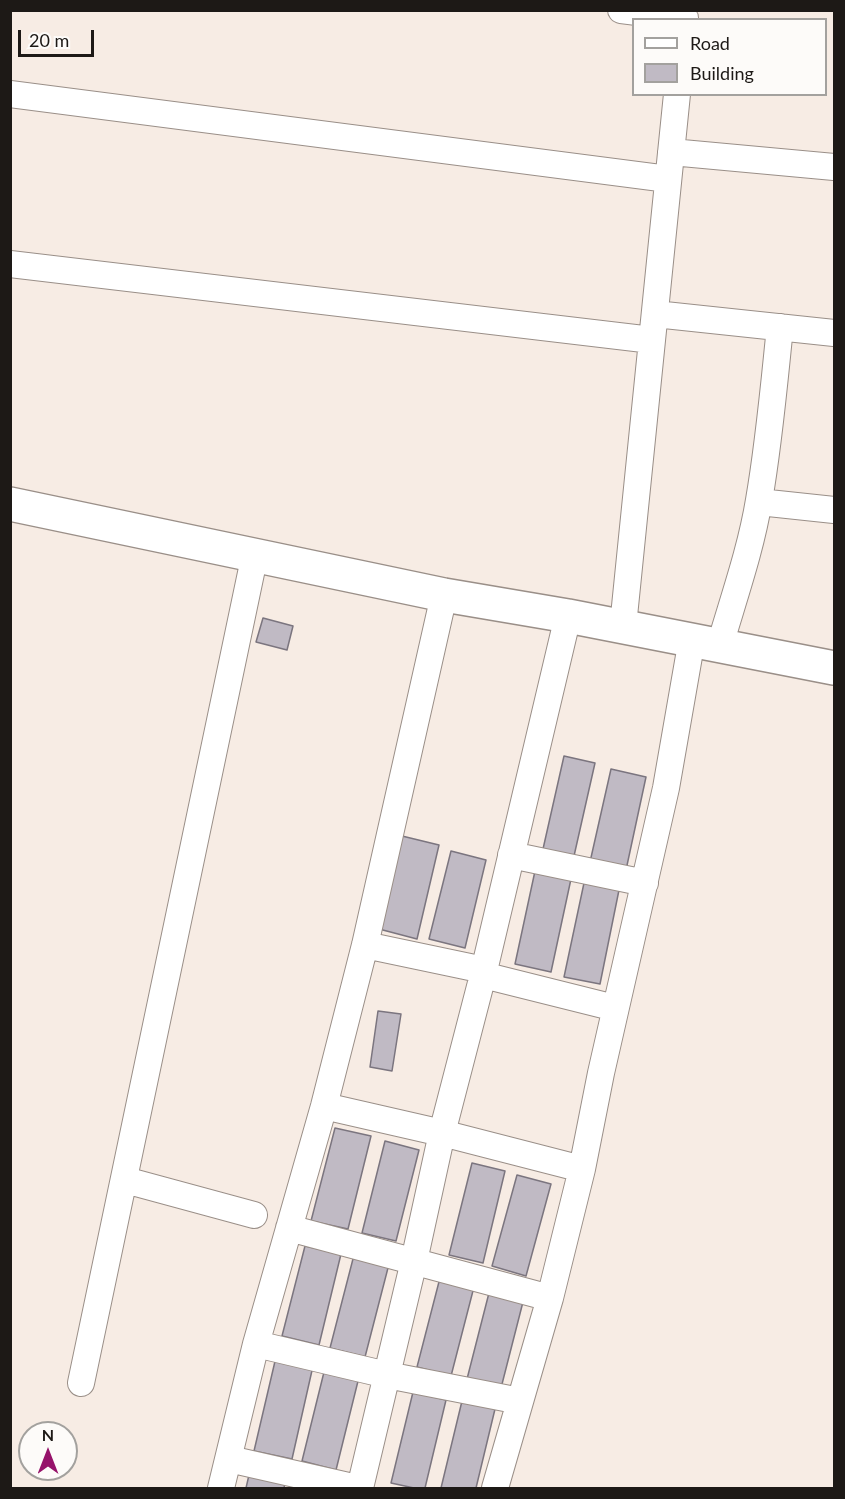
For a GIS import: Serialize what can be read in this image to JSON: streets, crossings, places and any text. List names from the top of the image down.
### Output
{
  "legend": ["Road", "Building"],
  "scale_bar": "20 m",
  "north": "top"
}
